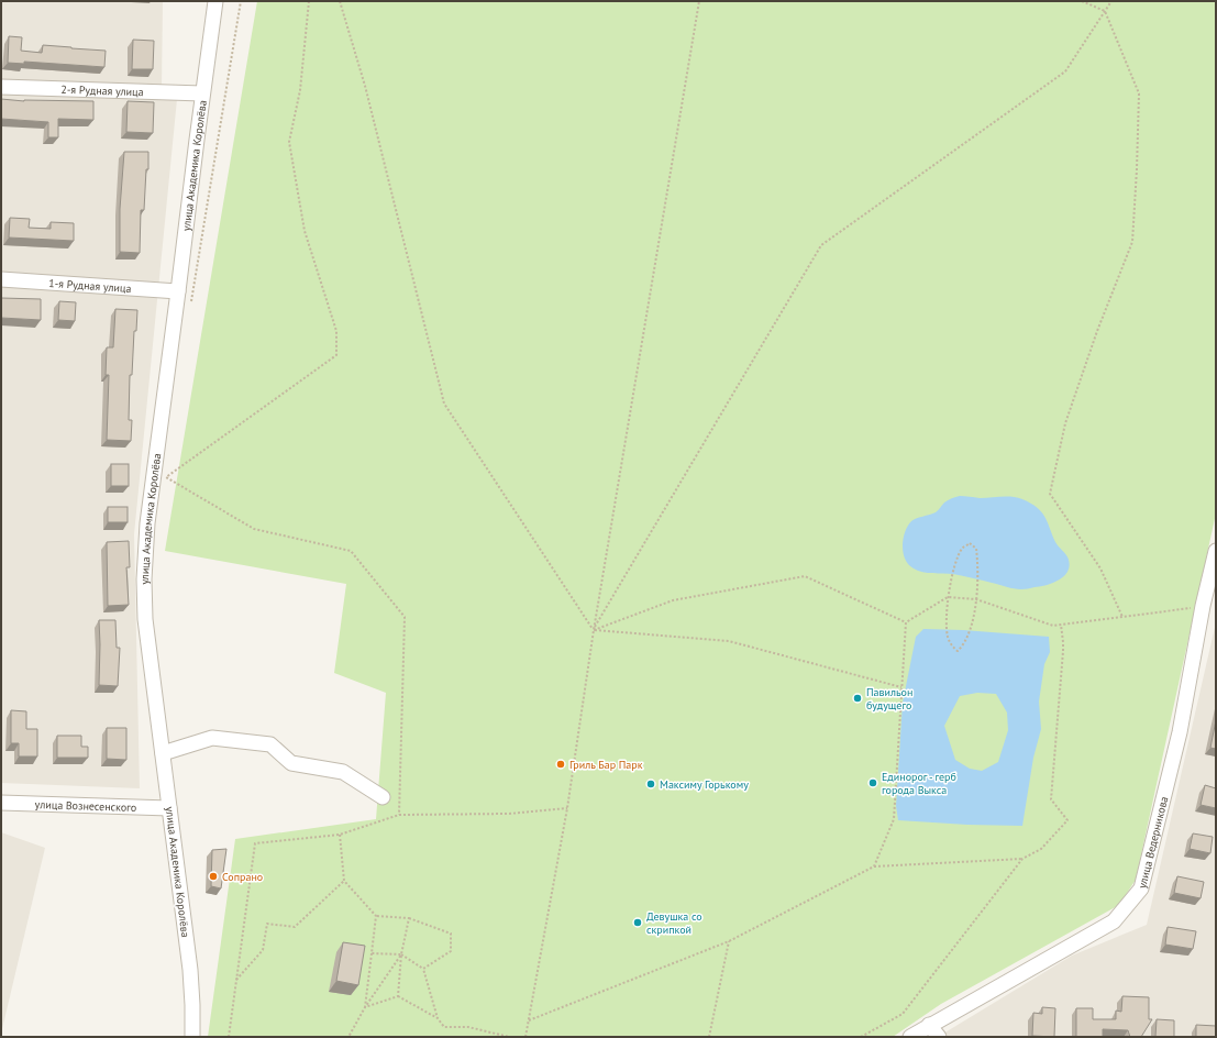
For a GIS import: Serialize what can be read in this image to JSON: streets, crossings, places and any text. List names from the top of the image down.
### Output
{
  "streets": {
    "street": [
      "2-я Рудная улица",
      "улица Академика Королёва",
      "1-я Рудная улица",
      "улица Вознесенского",
      "улица Ведерникова"
    ]
  },
  "crossings": [
    ["2-я Рудная улица", "улица Академика Королёва"],
    ["улица Академика Королёва", "1-я Рудная улица"],
    ["улица Академика Королёва", "улица Вознесенского"]
  ],
  "places": [
    "Павильон будущего",
    "Гриль Бар Парк",
    "Единорог - герб города Выкса",
    "Максиму Горькому",
    "Сопрано",
    "Девушка со скрипкой"
  ]
}
